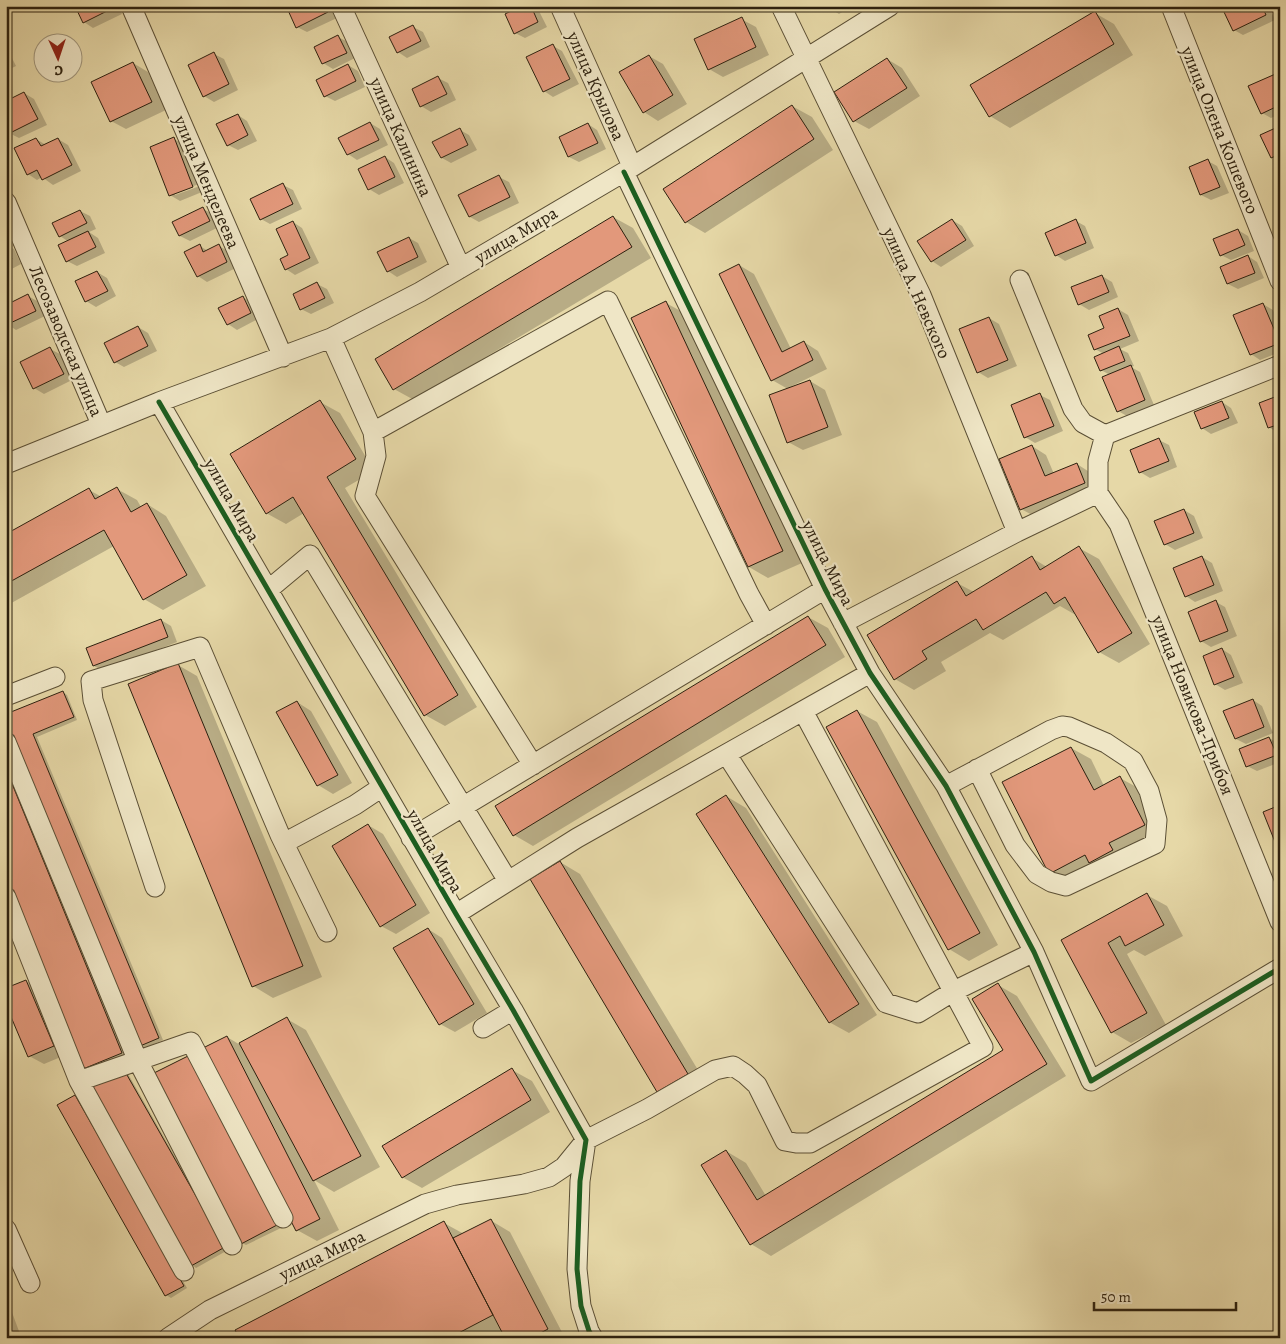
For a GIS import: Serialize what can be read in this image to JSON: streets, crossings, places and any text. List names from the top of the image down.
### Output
{
  "streets": {
    "street": [
      "улица Крылова",
      "улица Олена Кошевого",
      "улица Калинина",
      "улица Менделеева",
      "улица Мира",
      "улица А. Невского",
      "Лесозаводская улица",
      "улица Новикова-Прибоя"
    ]
  },
  "crossings": [
    ["улица Крылова", "улица Мира"],
    ["улица Калинина", "улица Мира"],
    ["улица Менделеева", "улица Мира"],
    ["улица Мира", "улица А. Невского"],
    ["улица Мира", "Лесозаводская улица"]
  ],
  "scale_bar": "50 m",
  "north": "bottom"
}
